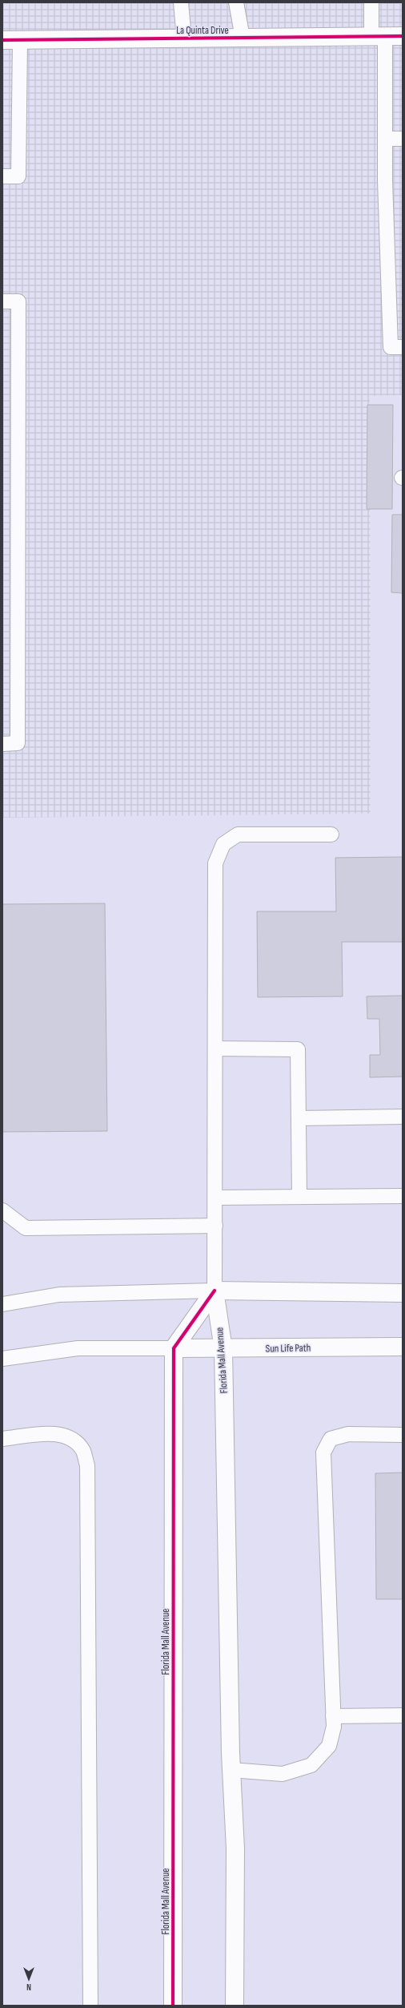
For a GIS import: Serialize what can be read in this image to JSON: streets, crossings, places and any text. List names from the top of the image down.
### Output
{
  "streets": {
    "street": ["La Quinta Drive", "Sun Life Path", "Florida Mall Avenue"]
  },
  "crossings": [
    ["Sun Life Path", "Florida Mall Avenue"]
  ],
  "north": "bottom"
}
